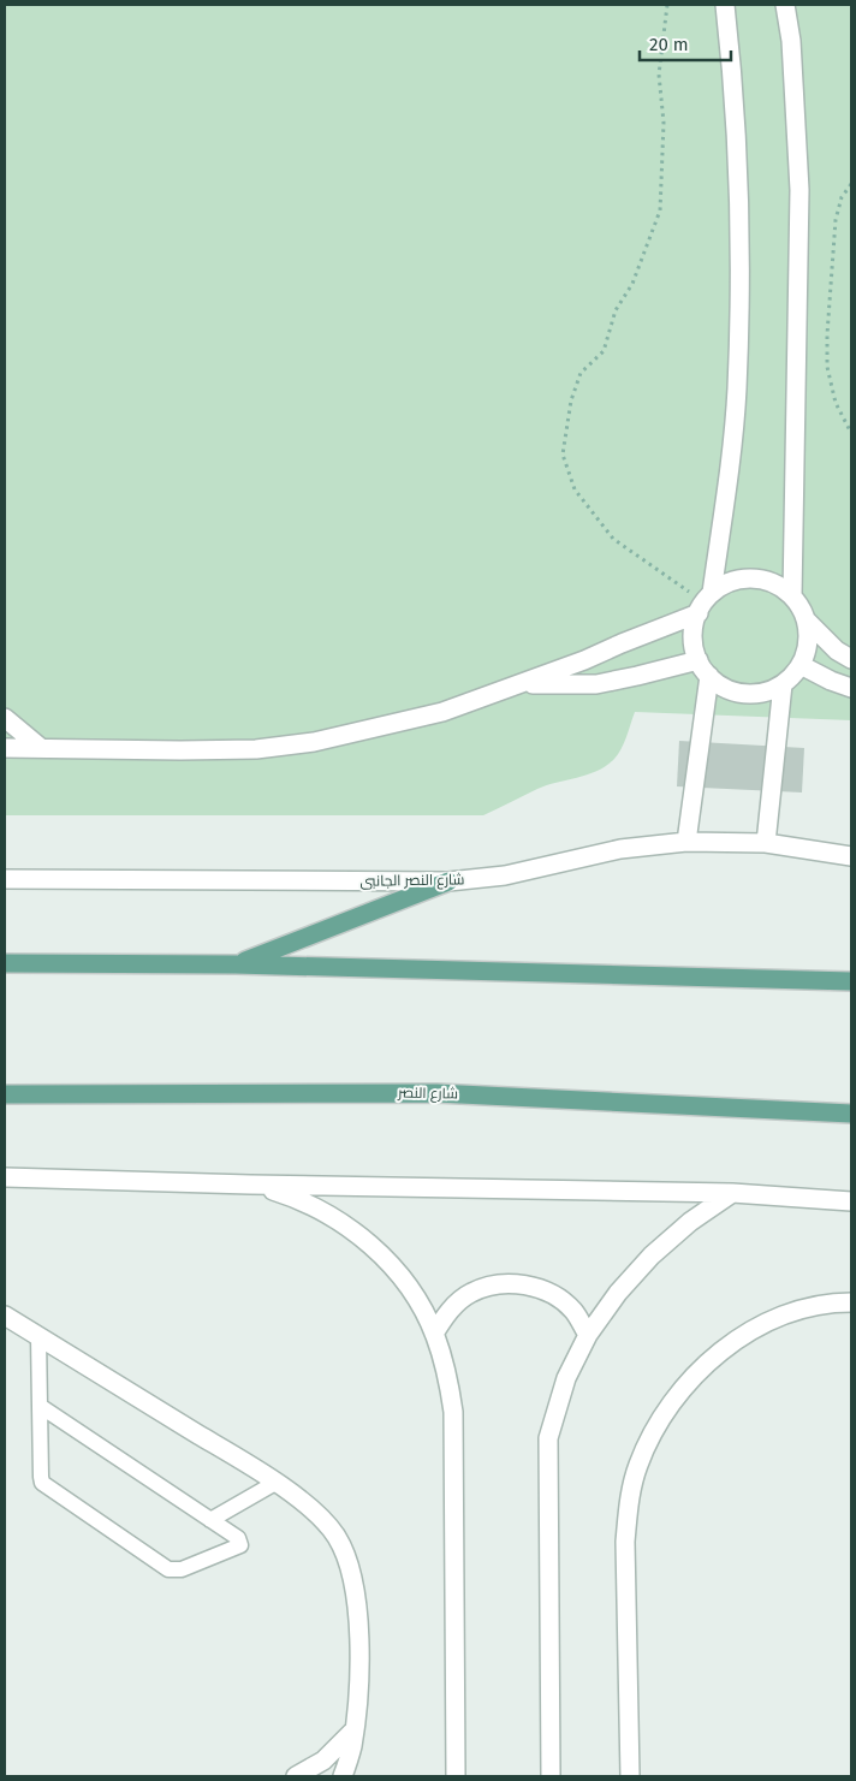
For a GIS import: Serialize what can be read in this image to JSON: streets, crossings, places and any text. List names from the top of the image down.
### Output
{
  "streets": {
    "main road": ["شارع النصر"],
    "street": ["شارع النصر الجانبى"]
  },
  "scale_bar": "20 m"
}
